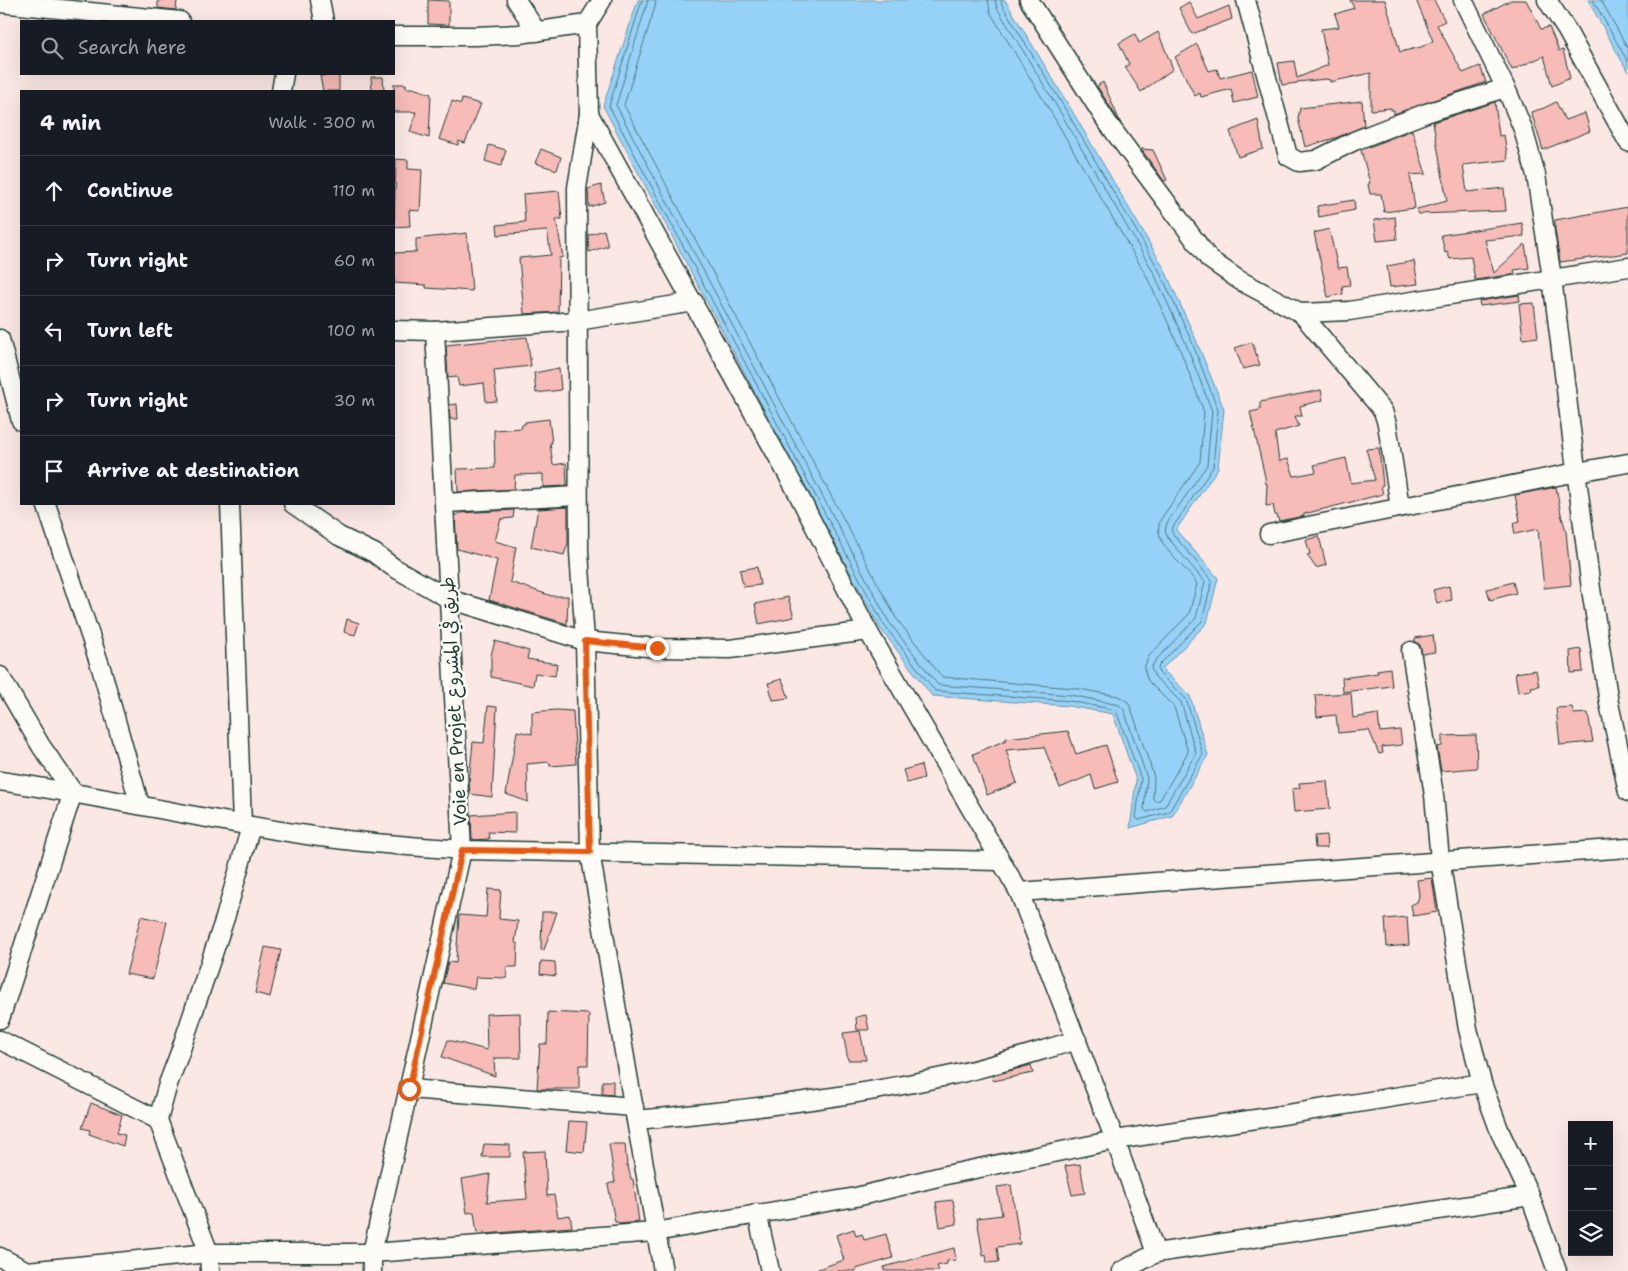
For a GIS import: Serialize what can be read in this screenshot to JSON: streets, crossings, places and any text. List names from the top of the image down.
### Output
{
  "streets": {
    "street": ["Voie en Projet طريق في المشروع"]
  },
  "page": {
    "search": "Search here",
    "heading": ["4 min", "Walk · 300 m"],
    "list": [
      ["Continue", "110 m"],
      ["Turn right", "60 m"],
      ["Turn left", "100 m"],
      ["Turn right", "30 m"],
      "Arrive at destination"
    ],
    "map_buttons": ["+", "−"]
  }
}
